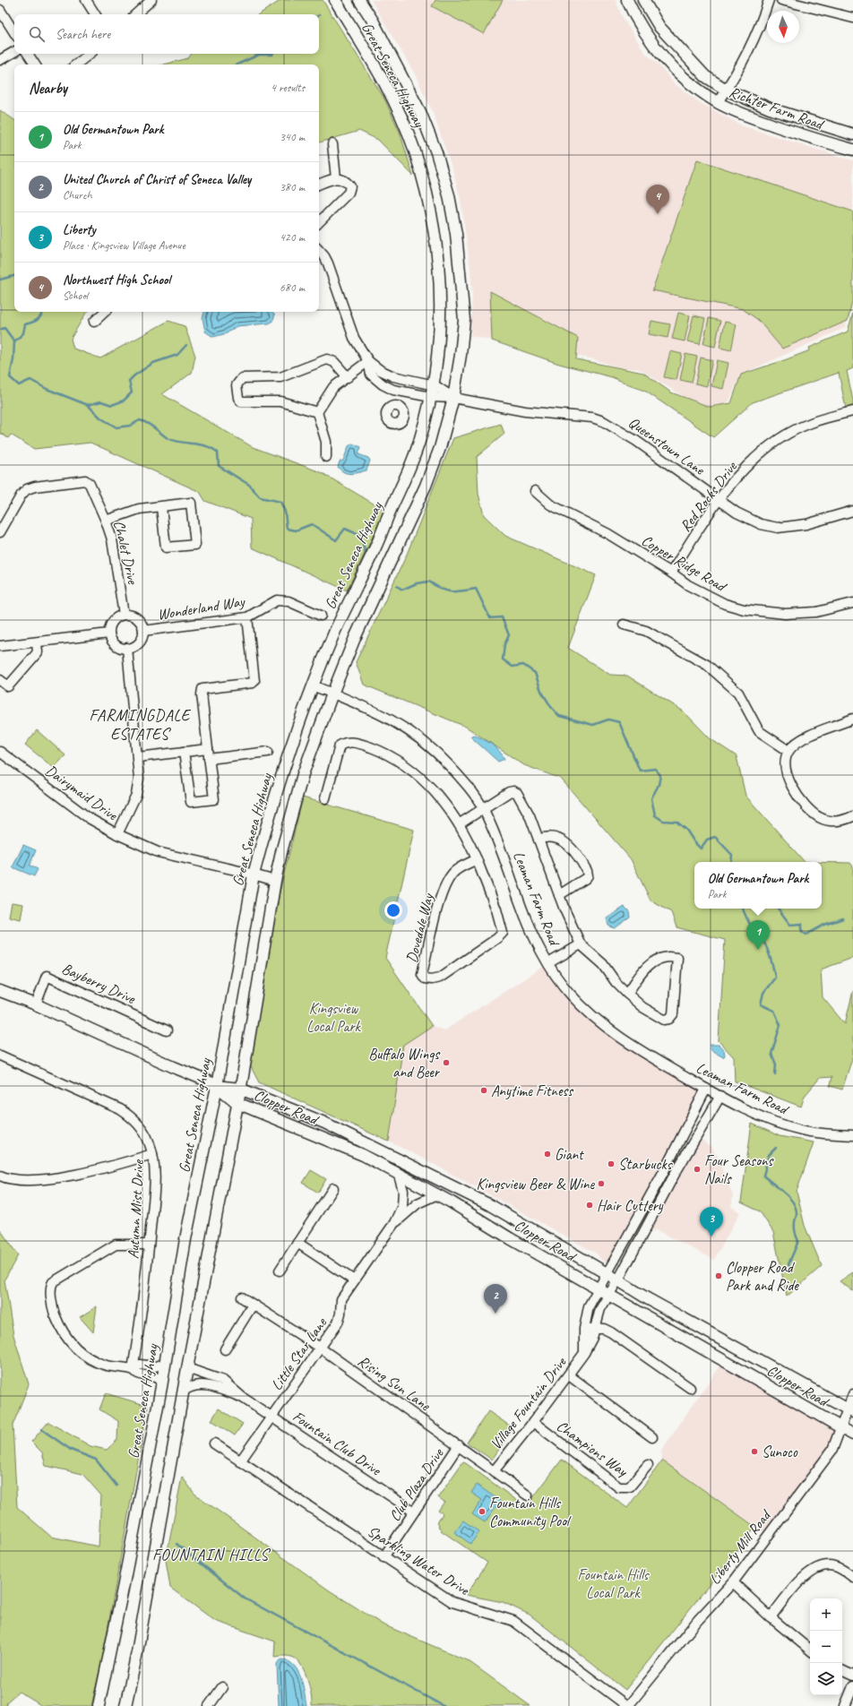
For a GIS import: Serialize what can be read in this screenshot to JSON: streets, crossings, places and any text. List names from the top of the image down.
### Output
{
  "streets": {
    "main road": ["Great Seneca Highway", "Richter Farm Road", "Clopper Road"],
    "street": [
      "Queenstown Lane",
      "Red Rocks Drive",
      "Chalet Drive",
      "Copper Ridge Road",
      "Wonderland Way",
      "Dairymaid Drive",
      "Leaman Farm Road",
      "Dovedale Way",
      "Bayberry Drive",
      "Autumn Mist Drive",
      "Little Star Lane",
      "Rising Sun Lane",
      "Village Fountain Drive",
      "Fountain Club Drive",
      "Champions Way",
      "Club Plaza Drive",
      "Liberty Mill Road",
      "Sparkling Water Drive"
    ]
  },
  "crossings": [
    ["Great Seneca Highway", "Queenstown Lane"],
    ["Great Seneca Highway", "Dairymaid Drive"],
    ["Great Seneca Highway", "Leaman Farm Road"],
    ["Great Seneca Highway", "Clopper Road"],
    ["Great Seneca Highway", "Fountain Club Drive"],
    ["Queenstown Lane", "Red Rocks Drive"],
    ["Red Rocks Drive", "Copper Ridge Road"],
    ["Chalet Drive", "Wonderland Way"],
    ["Leaman Farm Road", "Village Fountain Drive"],
    ["Bayberry Drive", "Clopper Road"],
    ["Clopper Road", "Little Star Lane"],
    ["Clopper Road", "Village Fountain Drive"],
    ["Clopper Road", "Liberty Mill Road"],
    ["Little Star Lane", "Rising Sun Lane"],
    ["Little Star Lane", "Fountain Club Drive"],
    ["Little Star Lane", "Sparkling Water Drive"],
    ["Rising Sun Lane", "Village Fountain Drive"],
    ["Rising Sun Lane", "Club Plaza Drive"],
    ["Village Fountain Drive", "Champions Way"],
    ["Fountain Club Drive", "Club Plaza Drive"],
    ["Club Plaza Drive", "Sparkling Water Drive"],
    ["Liberty Mill Road", "Sparkling Water Drive"]
  ],
  "districts": ["FARMINGDALE ESTATES", "FOUNTAIN HILLS"],
  "parks": ["Kingsview Local Park", "Fountain Hills Local Park"],
  "places": [
    "Buffalo Wings and Beer",
    "Anytime Fitness",
    "Giant",
    "Starbucks",
    "Four Seasons Nails",
    "Kingsview Beer & Wine",
    "Hair Cuttery",
    "Clopper Road Park and Ride",
    "Sunoco",
    "Fountain Hills Community Pool"
  ],
  "north": "bottom",
  "page": {
    "search": "Search here",
    "heading": ["Nearby", "4 results"],
    "list": [
      {
        "mark": "1",
        "name": "Old Germantown Park",
        "note": "Park",
        "value": "340 m"
      },
      {
        "mark": "2",
        "name": "United Church of Christ of Seneca Valley",
        "note": "Church",
        "value": "380 m"
      },
      {
        "mark": "3",
        "name": "Liberty",
        "note": "Place · Kingsview Village Avenue",
        "value": "420 m"
      },
      {
        "mark": "4",
        "name": "Northwest High School",
        "note": "School",
        "value": "680 m"
      }
    ],
    "pins": [
      "4",
      "1",
      "3",
      "2"
    ],
    "popup": ["Old Germantown Park", "Park"],
    "map_buttons": ["+", "−"]
  }
}
